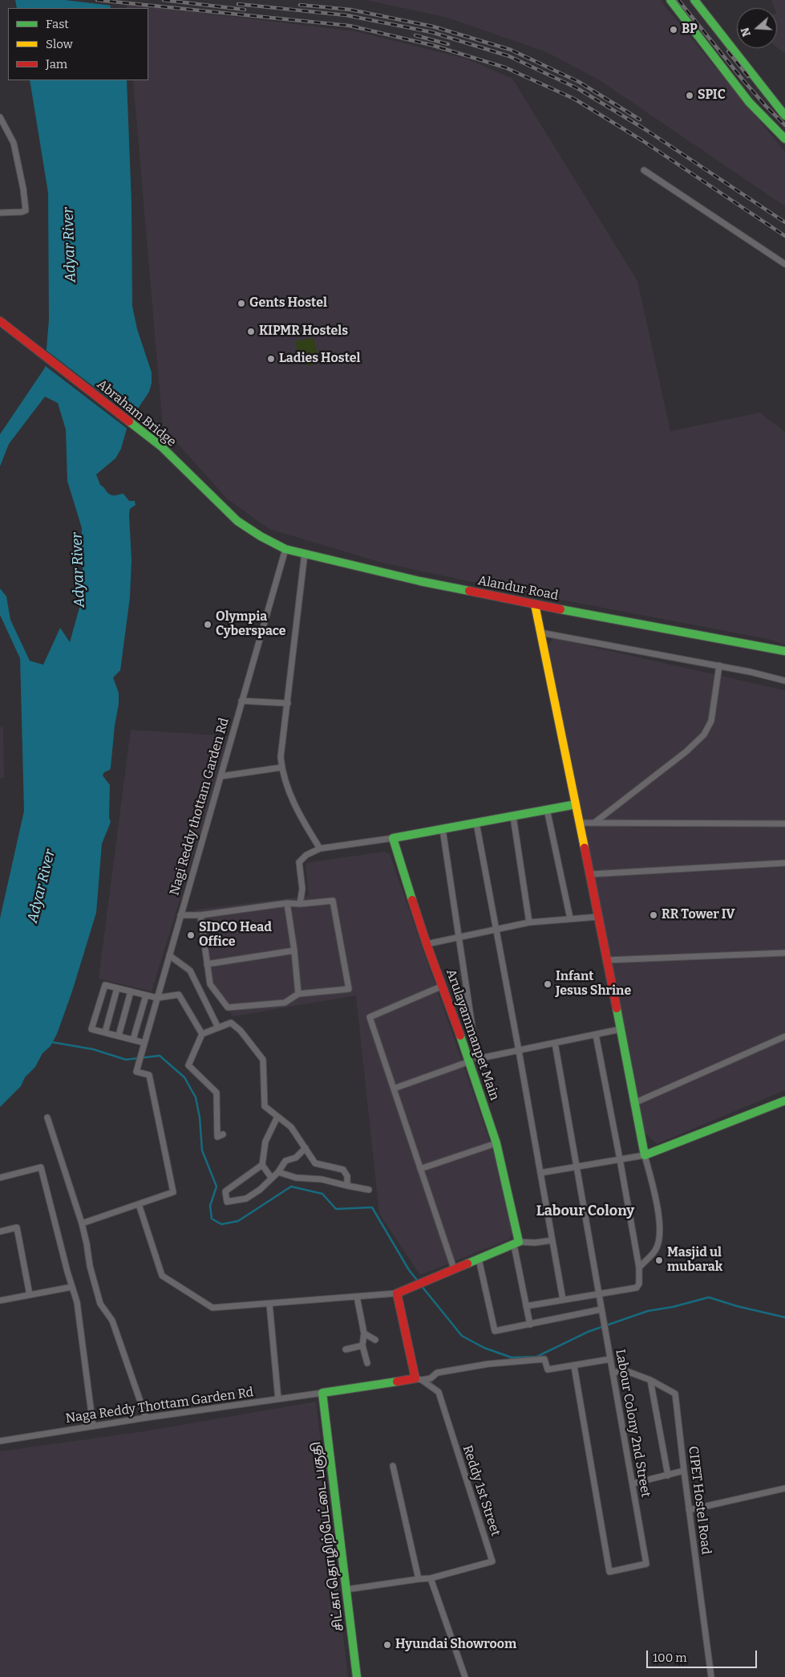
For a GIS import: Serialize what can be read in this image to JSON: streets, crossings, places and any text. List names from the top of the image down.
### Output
{
  "streets": {
    "street": [
      "Abraham Bridge",
      "Alandur Road",
      "Nagi Reddy thottam Garden Rd",
      "Arulayammanpet Main",
      "Naga Reddy Thottam Garden Rd",
      "Labour Colony 2nd Street",
      "Reddy 1st Street",
      "CIPET Hostel Road",
      "சிட்கா தொழிற்பேட்டை பகுதி"
    ]
  },
  "crossings": [
    ["Abraham Bridge", "Alandur Road"],
    ["Alandur Road", "Nagi Reddy thottam Garden Rd"],
    ["Naga Reddy Thottam Garden Rd", "சிட்கா தொழிற்பேட்டை பகுதி"],
    ["Labour Colony 2nd Street", "CIPET Hostel Road"]
  ],
  "districts": ["Labour Colony"],
  "water": ["Adyar River"],
  "places": [
    "BP",
    "SPIC",
    "Gents Hostel",
    "KIPMR Hostels",
    "Ladies Hostel",
    "Olympia Cyberspace",
    "RR Tower IV",
    "SIDCO Head Office",
    "Infant Jesus Shrine",
    "Masjid ul mubarak",
    "Hyundai Showroom"
  ],
  "legend": ["Fast", "Slow", "Jam"],
  "scale_bar": "100 m",
  "north": "left"
}
